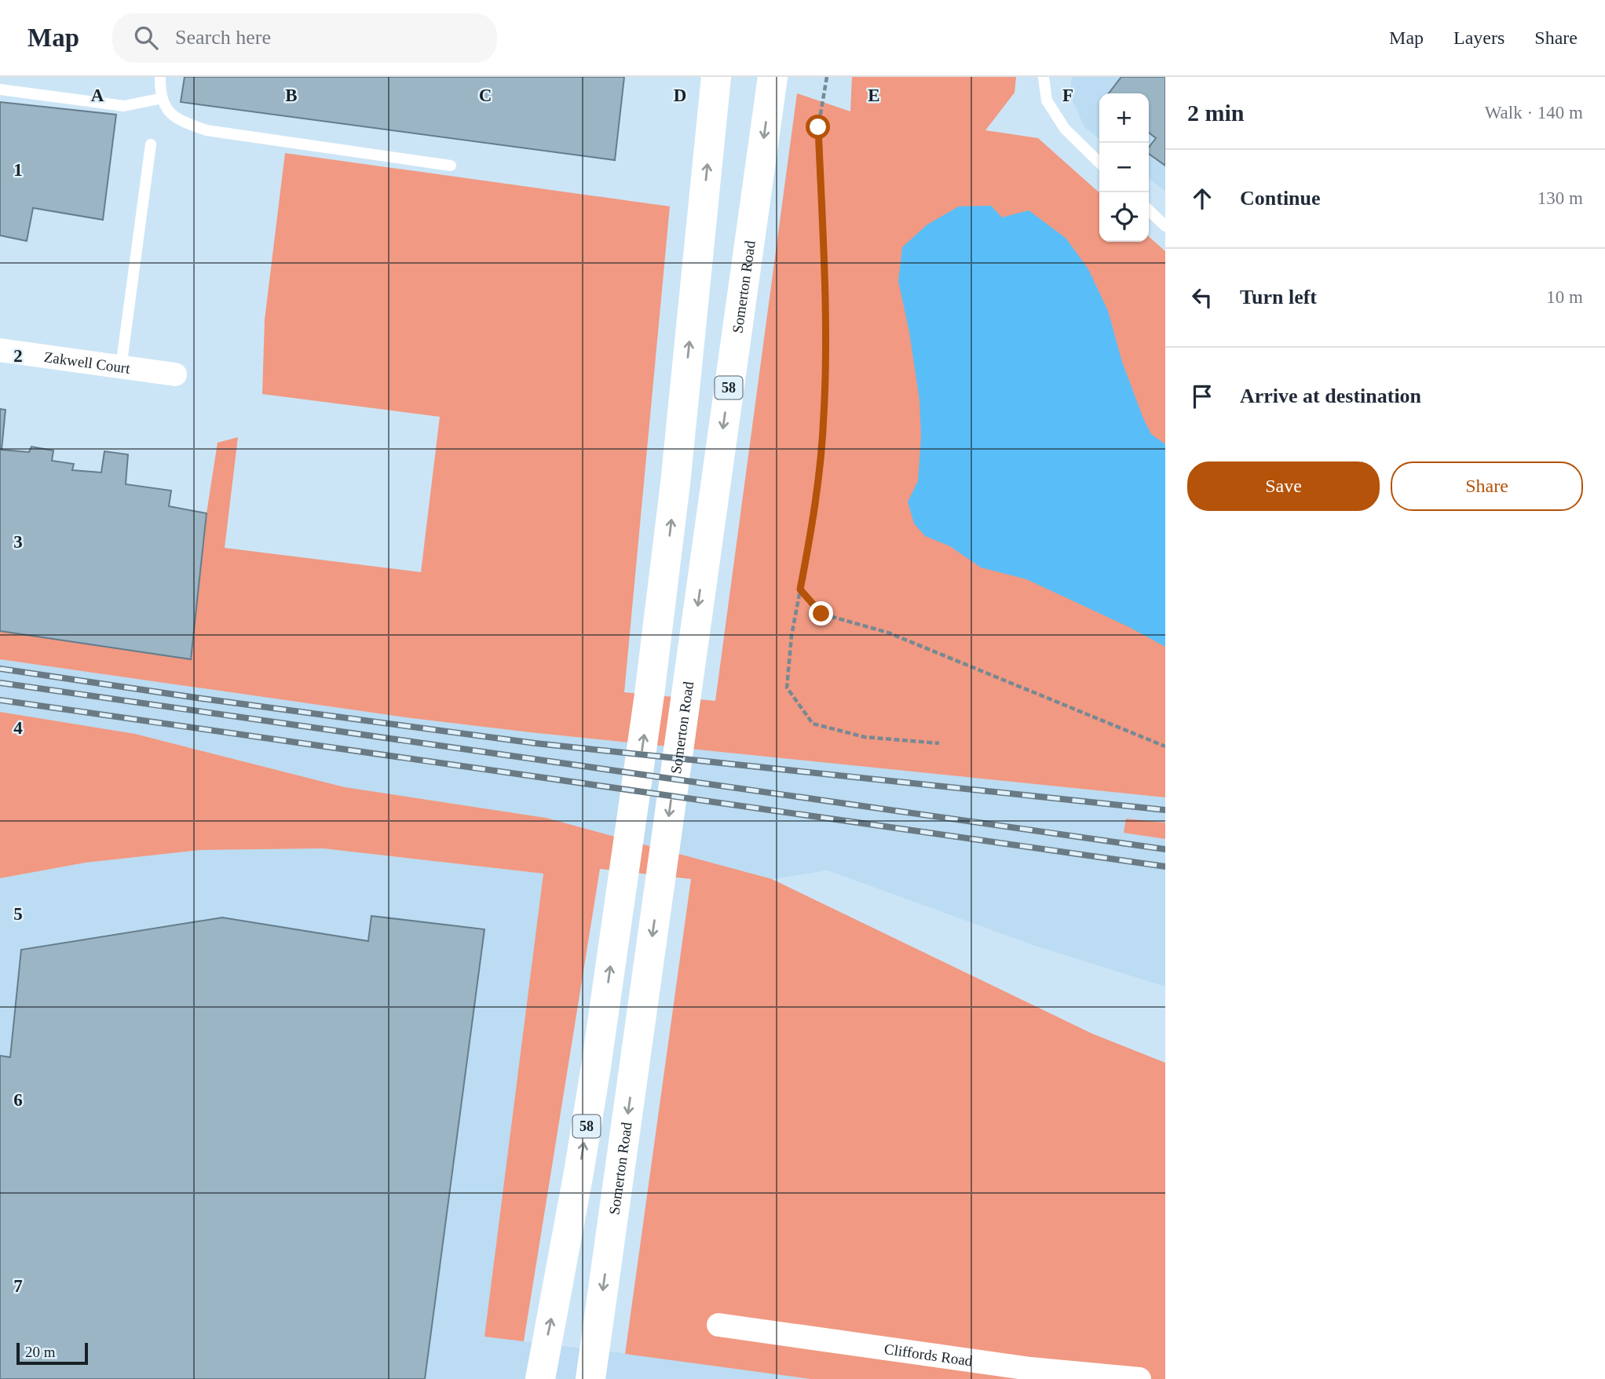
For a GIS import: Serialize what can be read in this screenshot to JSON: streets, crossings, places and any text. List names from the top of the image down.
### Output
{
  "streets": {
    "main road": ["Somerton Road", "58"],
    "street": ["Zakwell Court", "Cliffords Road"]
  },
  "scale_bar": "20 m",
  "page": {
    "header": "Map",
    "search": "Search here",
    "nav": ["Map", "Layers", "Share"],
    "heading": ["2 min", "Walk · 140 m"],
    "map_buttons": ["+", "−"],
    "list": [
      ["Continue", "130 m"],
      ["Turn left", "10 m"],
      "Arrive at destination"
    ],
    "buttons": ["Save", "Share"],
    "scale": "20 m"
  },
  "grid": {
    "columns": [
      "A",
      "B",
      "C",
      "D",
      "E",
      "F"
    ],
    "rows": [
      "1",
      "2",
      "3",
      "4",
      "5",
      "6",
      "7"
    ]
  }
}
